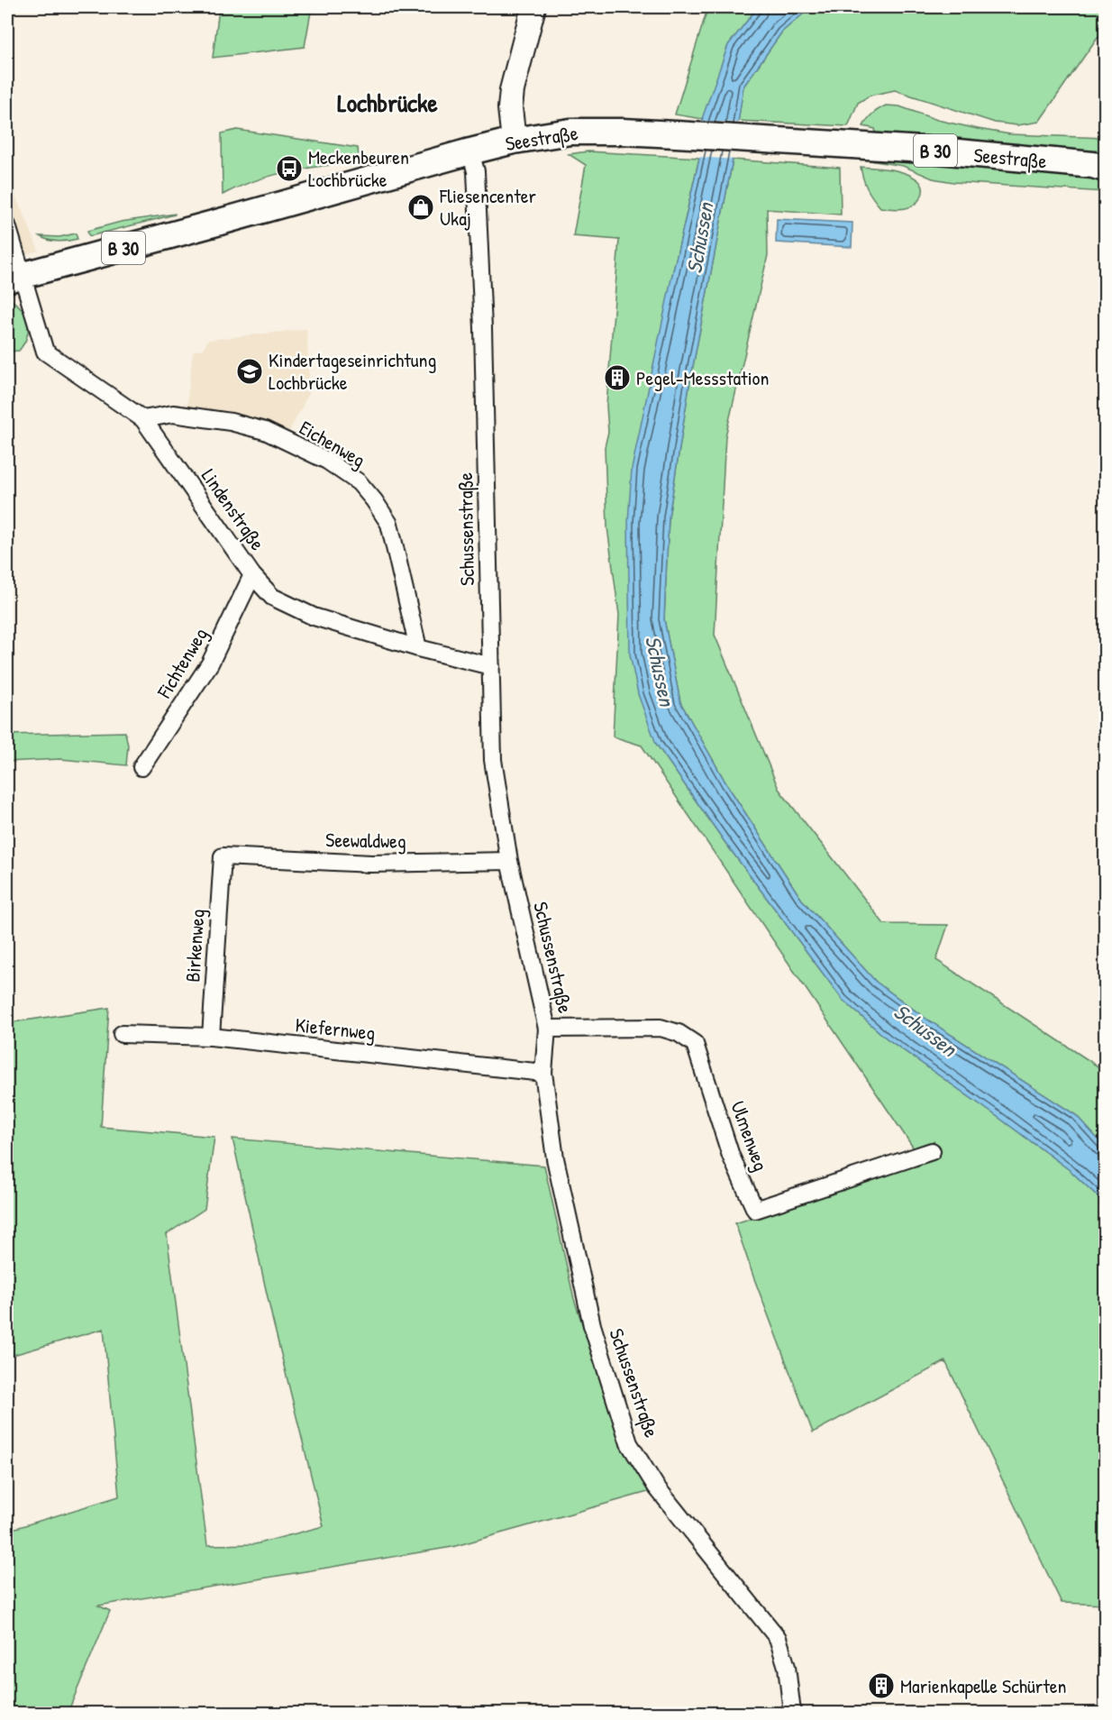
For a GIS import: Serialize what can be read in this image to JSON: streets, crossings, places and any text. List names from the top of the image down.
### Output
{
  "streets": {
    "main road": ["Seestraße", "B 30"],
    "street": [
      "Eichenweg",
      "Lindenstraße",
      "Schussenstraße",
      "Fichtenweg",
      "Seewaldweg",
      "Birkenweg",
      "Kiefernweg",
      "Ulmenweg"
    ]
  },
  "crossings": [
    ["Seestraße", "Lindenstraße"],
    ["Seestraße", "Schussenstraße"],
    ["Eichenweg", "Lindenstraße"],
    ["Lindenstraße", "Schussenstraße"],
    ["Lindenstraße", "Fichtenweg"],
    ["Schussenstraße", "Seewaldweg"],
    ["Schussenstraße", "Kiefernweg"],
    ["Schussenstraße", "Ulmenweg"],
    ["Seewaldweg", "Birkenweg"],
    ["Birkenweg", "Kiefernweg"]
  ],
  "districts": ["Lochbrücke"],
  "water": ["Schussen"],
  "places": {
    "bus stop": ["Meckenbeuren Lochbrücke"],
    "shop": ["Fliesencenter Ukaj"],
    "school or university": ["Kindertageseinrichtung Lochbrücke"],
    "building": ["Pegel-Messstation", "Marienkapelle Schürten"]
  }
}
